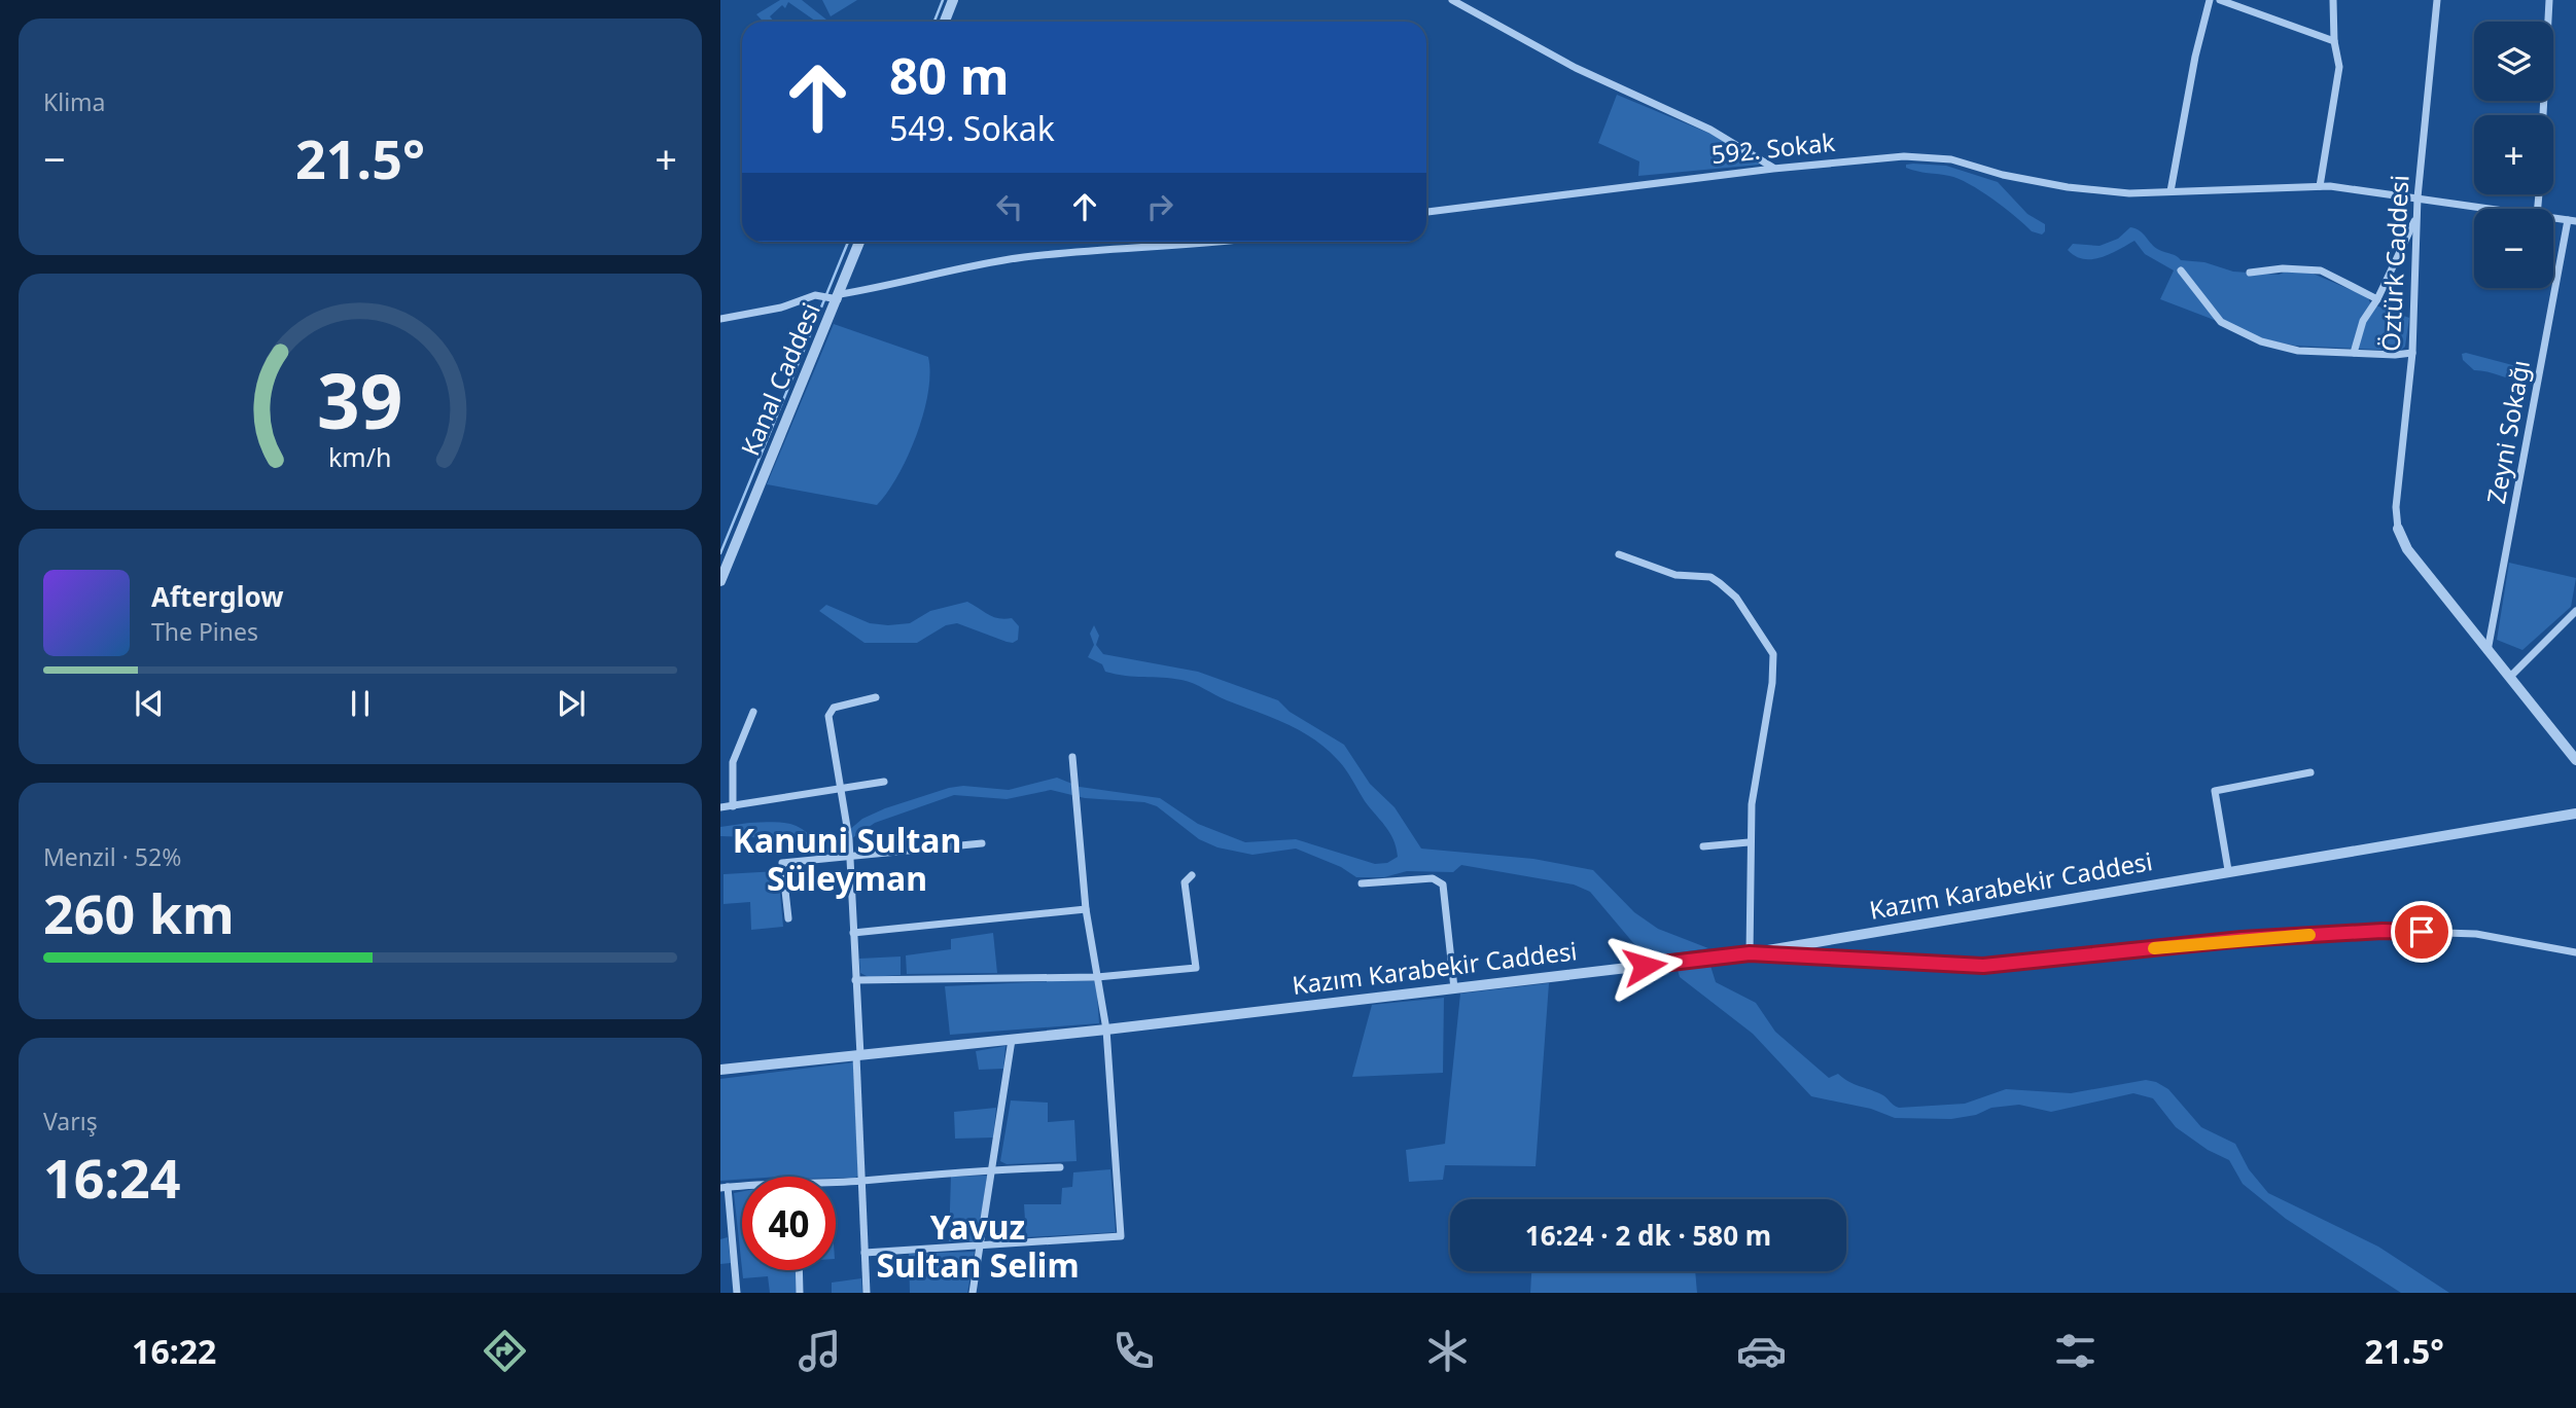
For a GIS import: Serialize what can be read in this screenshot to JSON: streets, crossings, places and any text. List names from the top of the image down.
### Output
{
  "streets": {
    "street": [
      "592. Sokak",
      "Öztürk Caddesi",
      "Kanal Caddesi",
      "Zeyni Sokağı",
      "Kazım Karabekir Caddesi"
    ]
  },
  "crossings": [
    ["592. Sokak", "Öztürk Caddesi"],
    ["592. Sokak", "Zeyni Sokağı"]
  ],
  "districts": ["Kanuni Sultan Süleyman", "Yavuz Sultan Selim"],
  "page": {
    "tile": [
      "Klima",
      ["Menzil · 52%", "260 km"],
      ["Varış", "16:24"]
    ],
    "map_buttons": ["+", "−"],
    "turn": ["80 m", "549. Sokak"],
    "heat": ["−", "21.5°", "+"],
    "song": ["Afterglow", "The Pines"],
    "limit": "40",
    "trip": "16:24 · 2 dk · 580 m",
    "tabs": ["16:22", "21.5°"],
    "gauge": ["39", "km/h"]
  }
}
